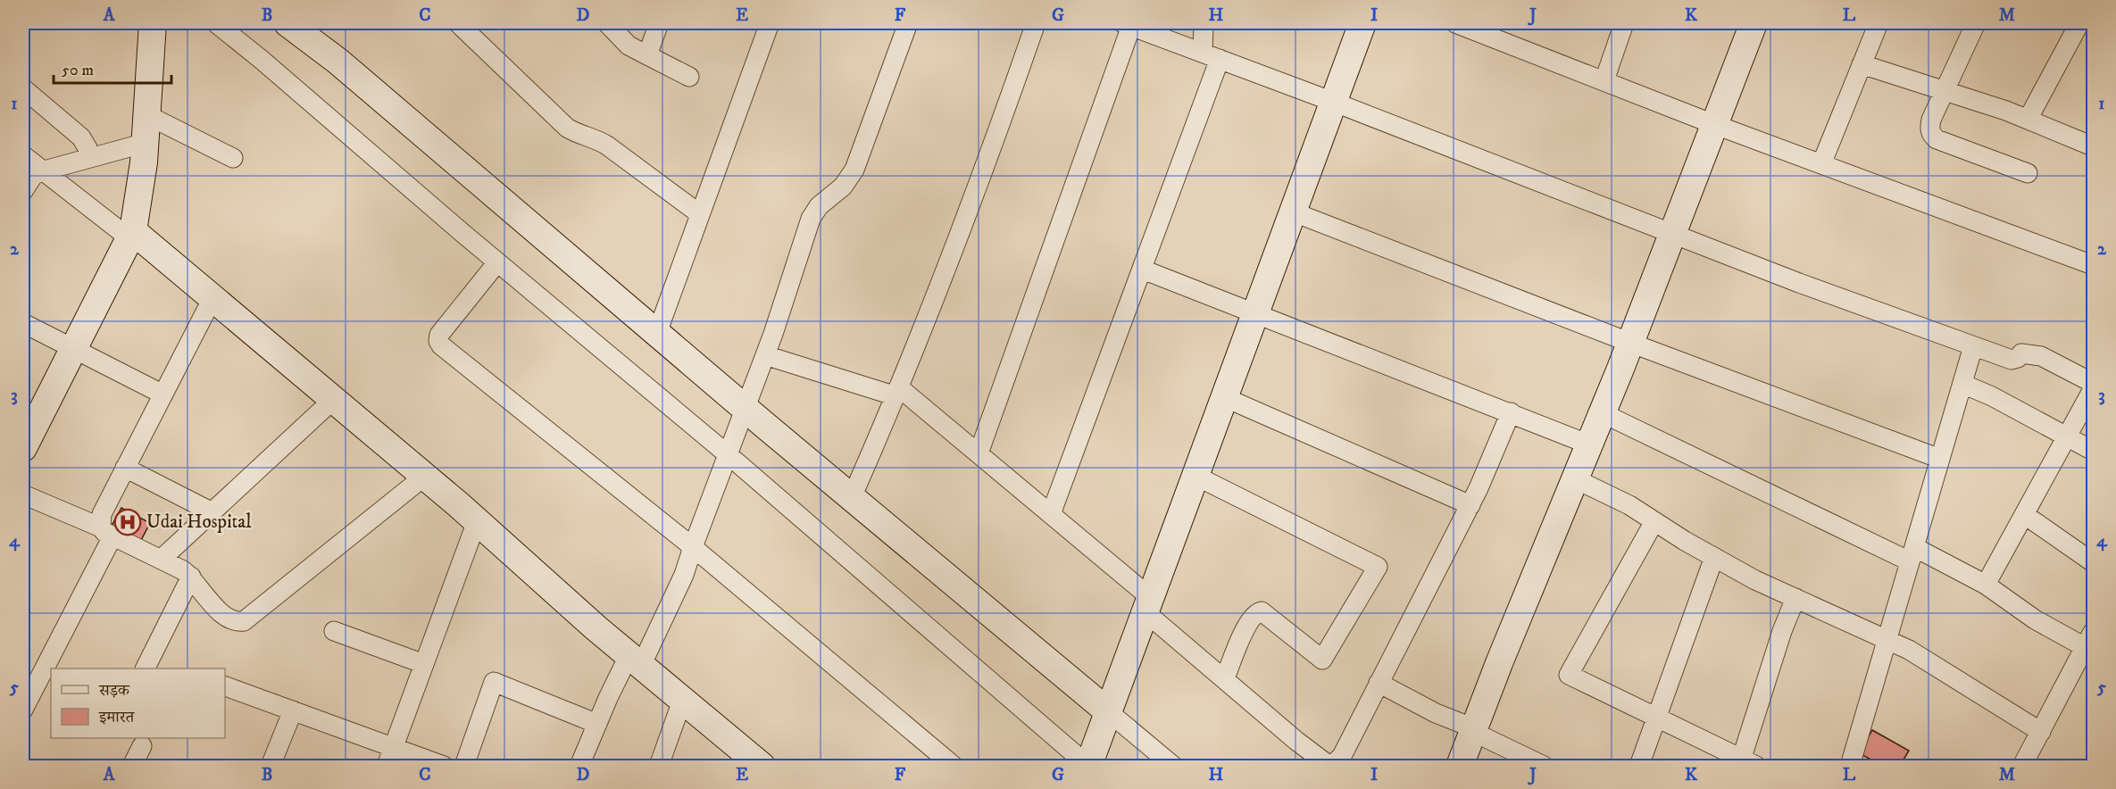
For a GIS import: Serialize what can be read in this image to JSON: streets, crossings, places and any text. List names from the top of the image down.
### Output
{
  "places": {
    "hospital": ["Udai Hospital"]
  },
  "legend": ["सड़क", "इमारत"],
  "scale_bar": "50 m",
  "grid": {
    "columns": [
      "A",
      "B",
      "C",
      "D",
      "E",
      "F",
      "G",
      "H",
      "I",
      "J",
      "K",
      "L",
      "M"
    ],
    "rows": [
      "1",
      "2",
      "3",
      "4",
      "5"
    ]
  }
}
